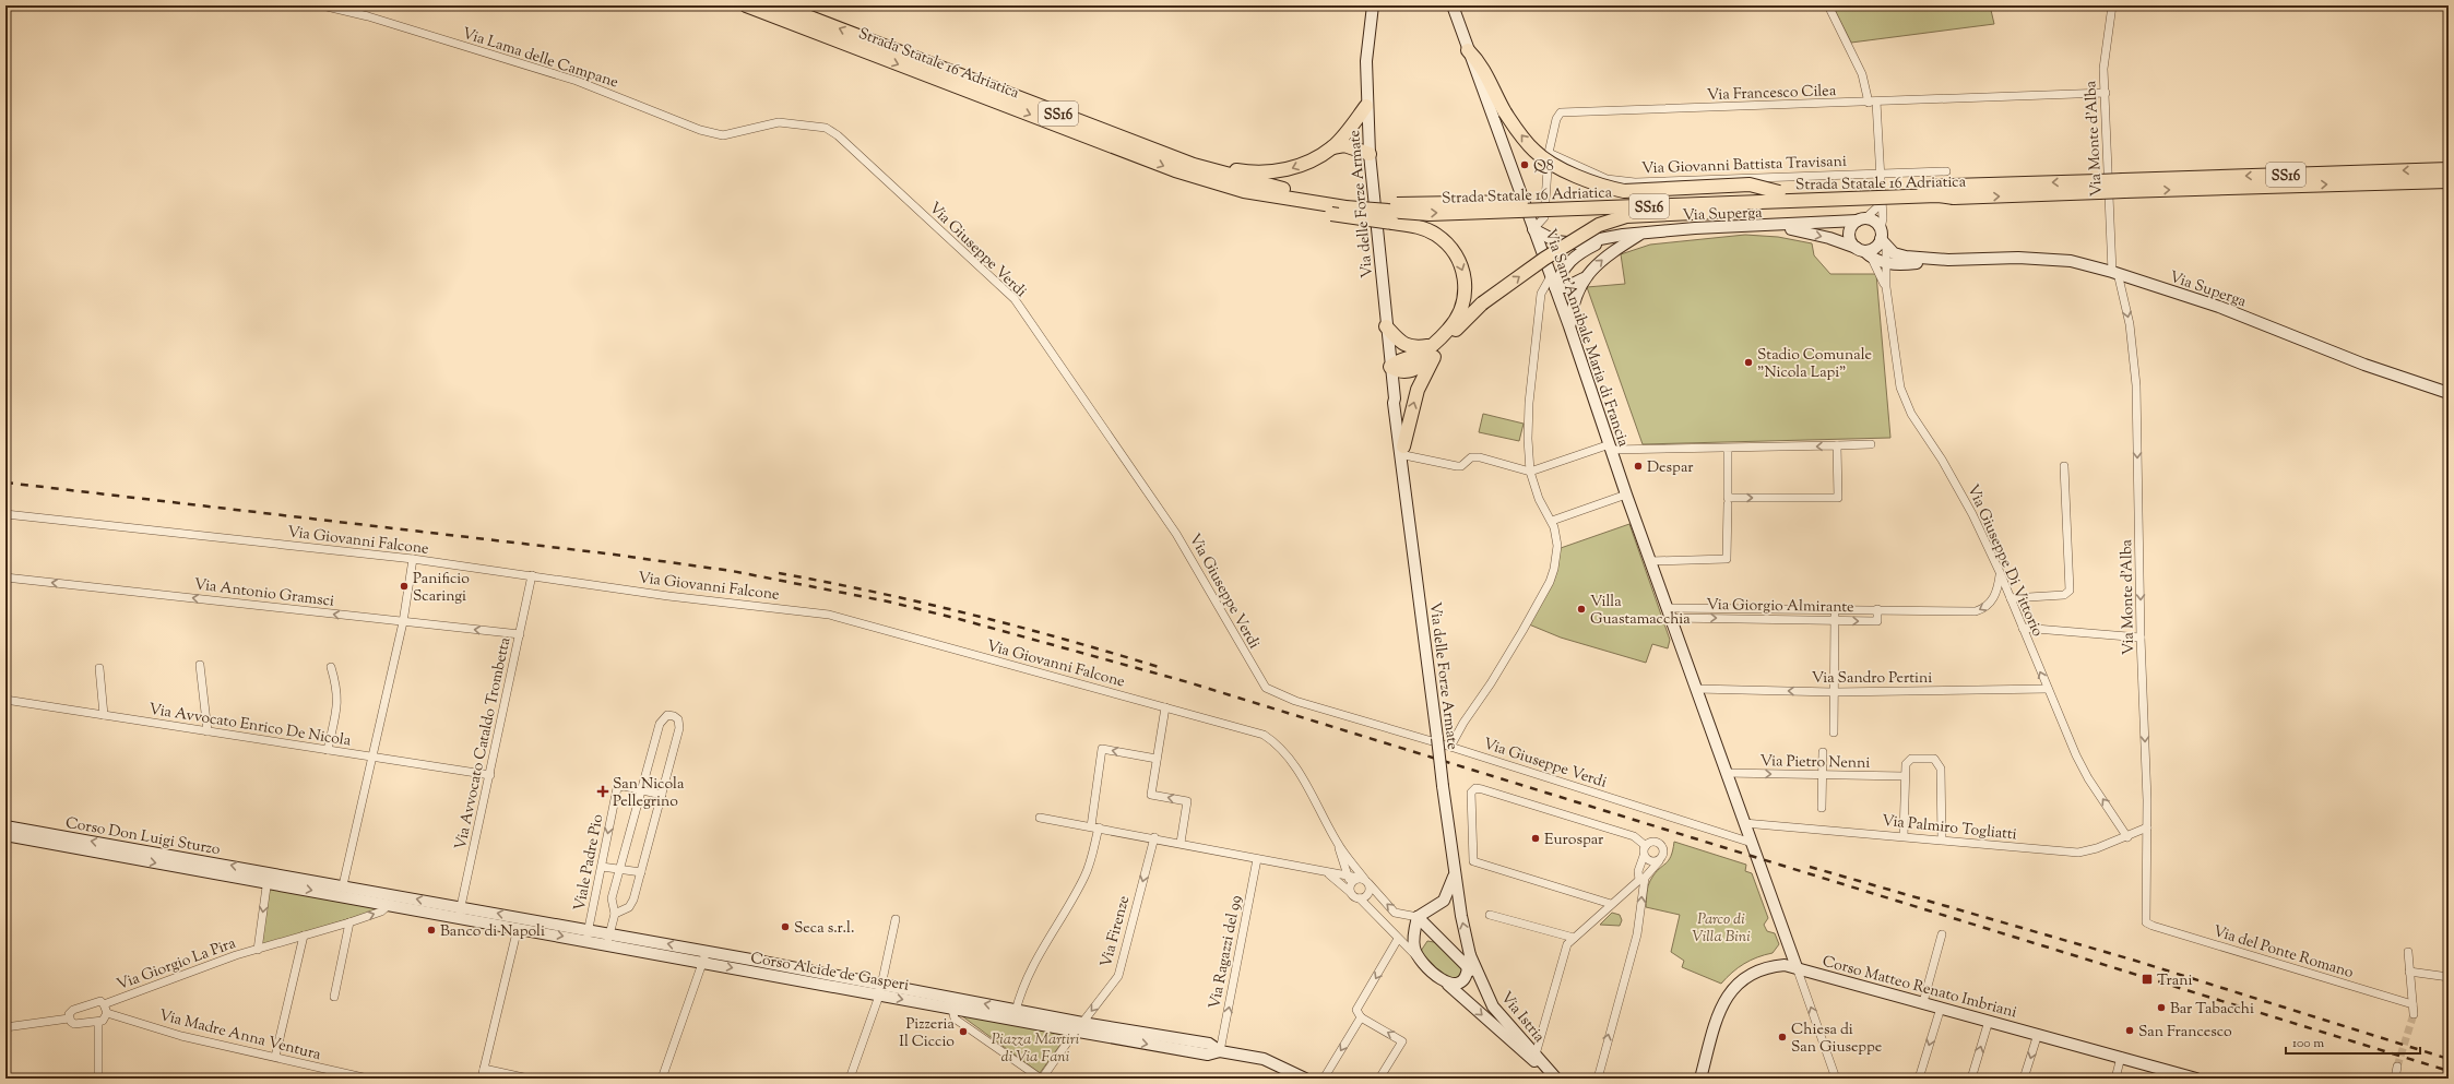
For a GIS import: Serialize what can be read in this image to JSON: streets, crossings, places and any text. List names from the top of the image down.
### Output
{
  "streets": {
    "highway": ["Strada Statale 16 Adriatica", "SS16"],
    "street": [
      "Via Lama delle Campane",
      "Via Francesco Cilea",
      "Via Monte d'Alba",
      "Via Giovanni Battista Travisani",
      "Via delle Forze Armate",
      "Via Superga",
      "Via Giuseppe Verdi",
      "Via Sant'Annibale Maria di Francia",
      "Via Giovanni Falcone",
      "Via Giuseppe Di Vittorio",
      "Via Antonio Gramsci",
      "Via Giorgio Almirante",
      "Via Sandro Pertini",
      "Via Avvocato Enrico De Nicola",
      "Via Avvocato Cataldo Trombetta",
      "Via Pietro Nenni",
      "Via Palmiro Togliatti",
      "Corso Don Luigi Sturzo",
      "Viale Padre Pio",
      "Via Firenze",
      "Via del Ponte Romano",
      "Via Ragazzi del 99",
      "Via Giorgio La Pira",
      "Corso Alcide de Gasperi",
      "Corso Matteo Renato Imbriani",
      "Via Istria",
      "Via Madre Anna Ventura"
    ]
  },
  "crossings": [
    ["Via Lama delle Campane", "Via Giuseppe Verdi"],
    ["Strada Statale 16 Adriatica", "SS16"],
    ["Via Francesco Cilea", "Via Monte d'Alba"],
    ["Via Francesco Cilea", "Via Giovanni Battista Travisani"],
    ["Via Francesco Cilea", "Via Superga"],
    ["Via Francesco Cilea", "Via Sant'Annibale Maria di Francia"],
    ["SS16", "Via delle Forze Armate"],
    ["SS16", "Via Sant'Annibale Maria di Francia"],
    ["Via Monte d'Alba", "Via Superga"],
    ["Via Monte d'Alba", "Via Palmiro Togliatti"],
    ["Via Monte d'Alba", "Via del Ponte Romano"],
    ["Via delle Forze Armate", "Via Istria"],
    ["Via Superga", "Via Sant'Annibale Maria di Francia"],
    ["Via Superga", "Via Giuseppe Di Vittorio"],
    ["Via Giuseppe Verdi", "Via Sant'Annibale Maria di Francia"],
    ["Via Sant'Annibale Maria di Francia", "Via Giorgio Almirante"],
    ["Via Sant'Annibale Maria di Francia", "Via Sandro Pertini"],
    ["Via Sant'Annibale Maria di Francia", "Via Pietro Nenni"],
    ["Via Sant'Annibale Maria di Francia", "Via Palmiro Togliatti"],
    ["Via Sant'Annibale Maria di Francia", "Corso Matteo Renato Imbriani"],
    ["Via Giovanni Falcone", "Via Avvocato Cataldo Trombetta"],
    ["Via Giovanni Falcone", "Via Istria"],
    ["Via Giuseppe Di Vittorio", "Via Giorgio Almirante"],
    ["Via Giuseppe Di Vittorio", "Via Sandro Pertini"],
    ["Via Giuseppe Di Vittorio", "Via Palmiro Togliatti"],
    ["Via Antonio Gramsci", "Via Avvocato Cataldo Trombetta"],
    ["Via Avvocato Enrico De Nicola", "Via Avvocato Cataldo Trombetta"],
    ["Via Avvocato Cataldo Trombetta", "Corso Don Luigi Sturzo"],
    ["Via Avvocato Cataldo Trombetta", "Corso Alcide de Gasperi"],
    ["Corso Don Luigi Sturzo", "Via Giorgio La Pira"],
    ["Corso Don Luigi Sturzo", "Corso Alcide de Gasperi"],
    ["Viale Padre Pio", "Corso Alcide de Gasperi"]
  ],
  "one_way": [
    "Via Monte d'Alba",
    "Via Antonio Gramsci",
    "Via Sandro Pertini",
    "Via Pietro Nenni",
    "Via Ragazzi del 99"
  ],
  "parks": ["Parco di Villa Bini", "Piazza Martiri di Via Fani"],
  "places": {
    "other": [
      "Q8",
      "Stadio Comunale \"Nicola Lapi\"",
      "Despar",
      "Panificio Scaringi",
      "Villa Guastamacchia",
      "Eurospar",
      "Seca s.r.l.",
      "Banco di Napoli",
      "Bar Tabacchi",
      "San Francesco",
      "Pizzeria Il Ciccio",
      "Chiesa di San Giuseppe"
    ],
    "health": ["San Nicola Pellegrino"],
    "transit": ["Trani"]
  },
  "scale_bar": "100 m"
}
